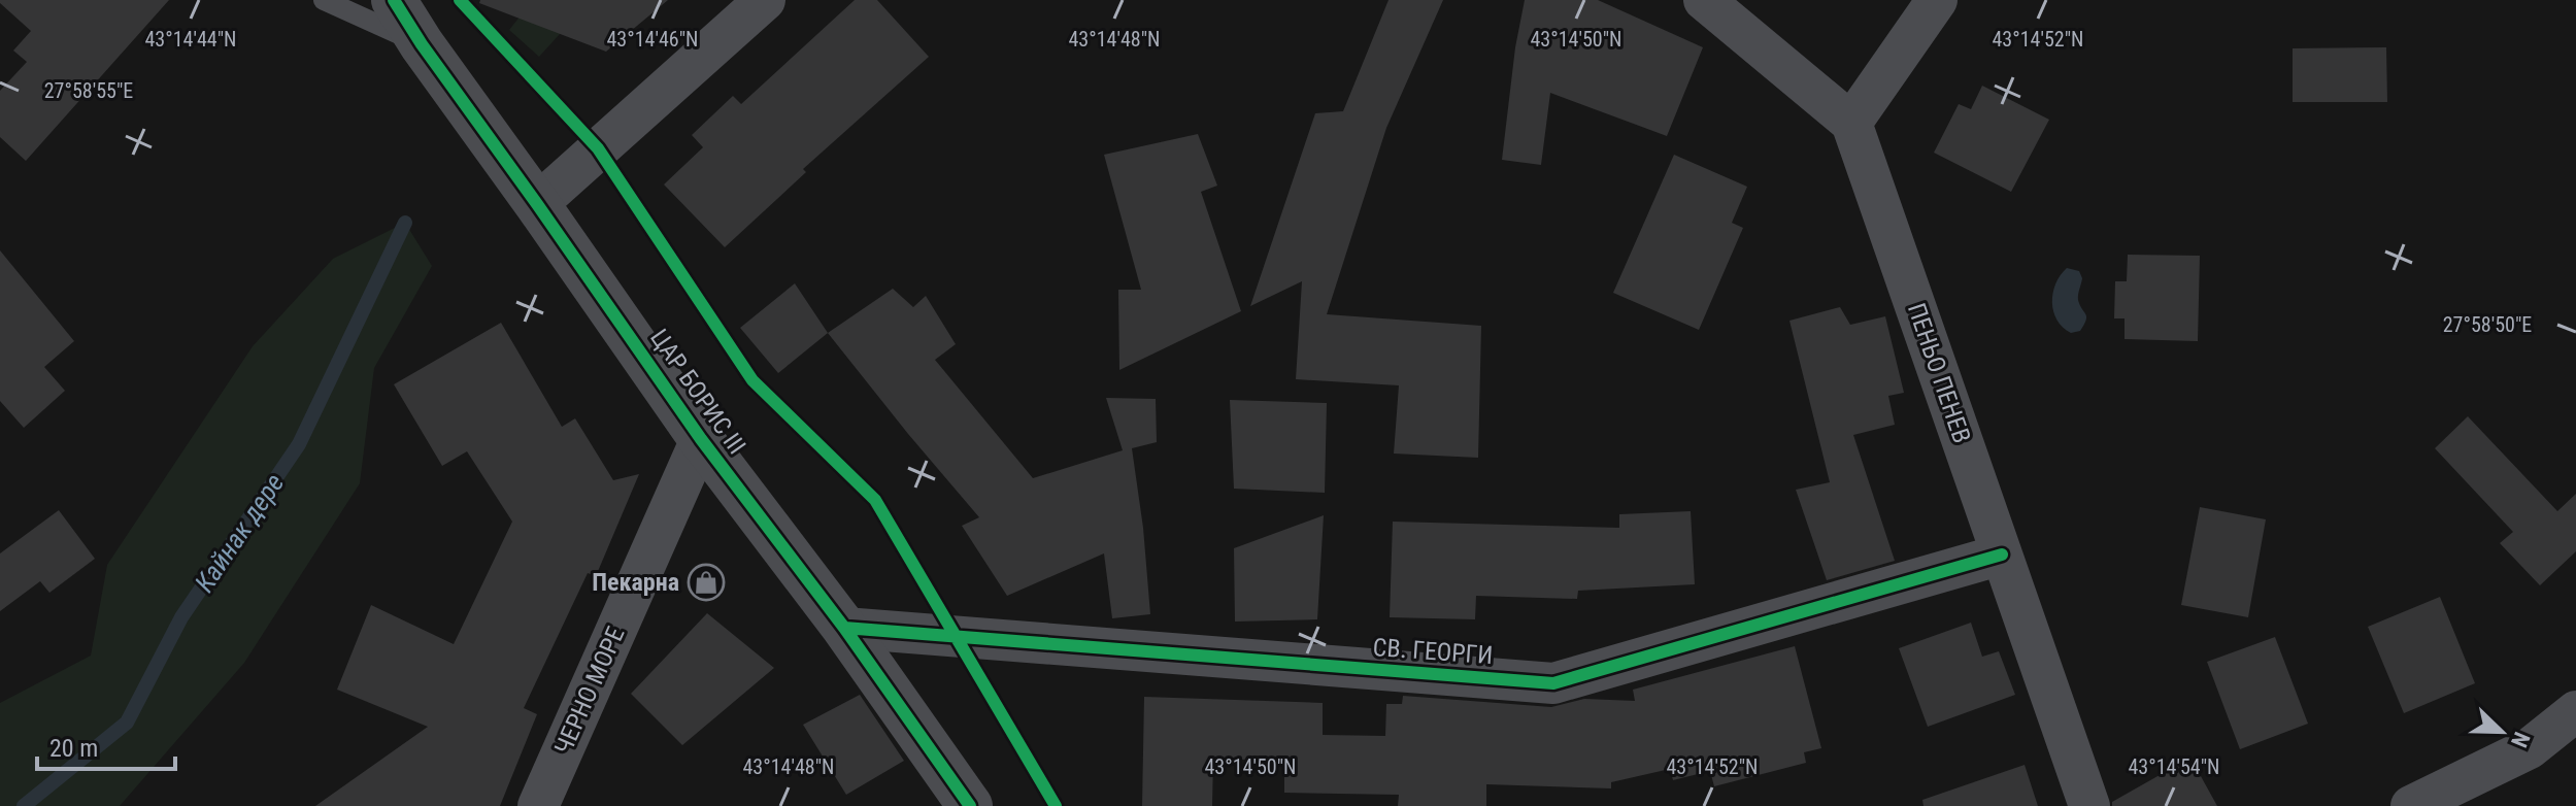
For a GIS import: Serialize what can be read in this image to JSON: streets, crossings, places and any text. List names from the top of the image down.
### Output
{
  "streets": {
    "street": [
      "ПЕНЬО ПЕНЕВ",
      "ЦАР БОРИС III",
      "СВ. ГЕОРГИ",
      "ЧЕРНО МОРЕ"
    ]
  },
  "crossings": [
    ["ПЕНЬО ПЕНЕВ", "СВ. ГЕОРГИ"],
    ["ЦАР БОРИС III", "СВ. ГЕОРГИ"],
    ["ЦАР БОРИС III", "ЧЕРНО МОРЕ"]
  ],
  "water": ["Кайнак дере"],
  "places": {
    "shop": ["Пекарна"]
  },
  "scale_bar": "20 m",
  "north": "bottom right",
  "coordinates": [
    "43°14'44\"N",
    "43°14'46\"N",
    "43°14'48\"N",
    "43°14'50\"N",
    "43°14'52\"N",
    "27°58'55\"E",
    "27°58'50\"E",
    "43°14'54\"N"
  ]
}
